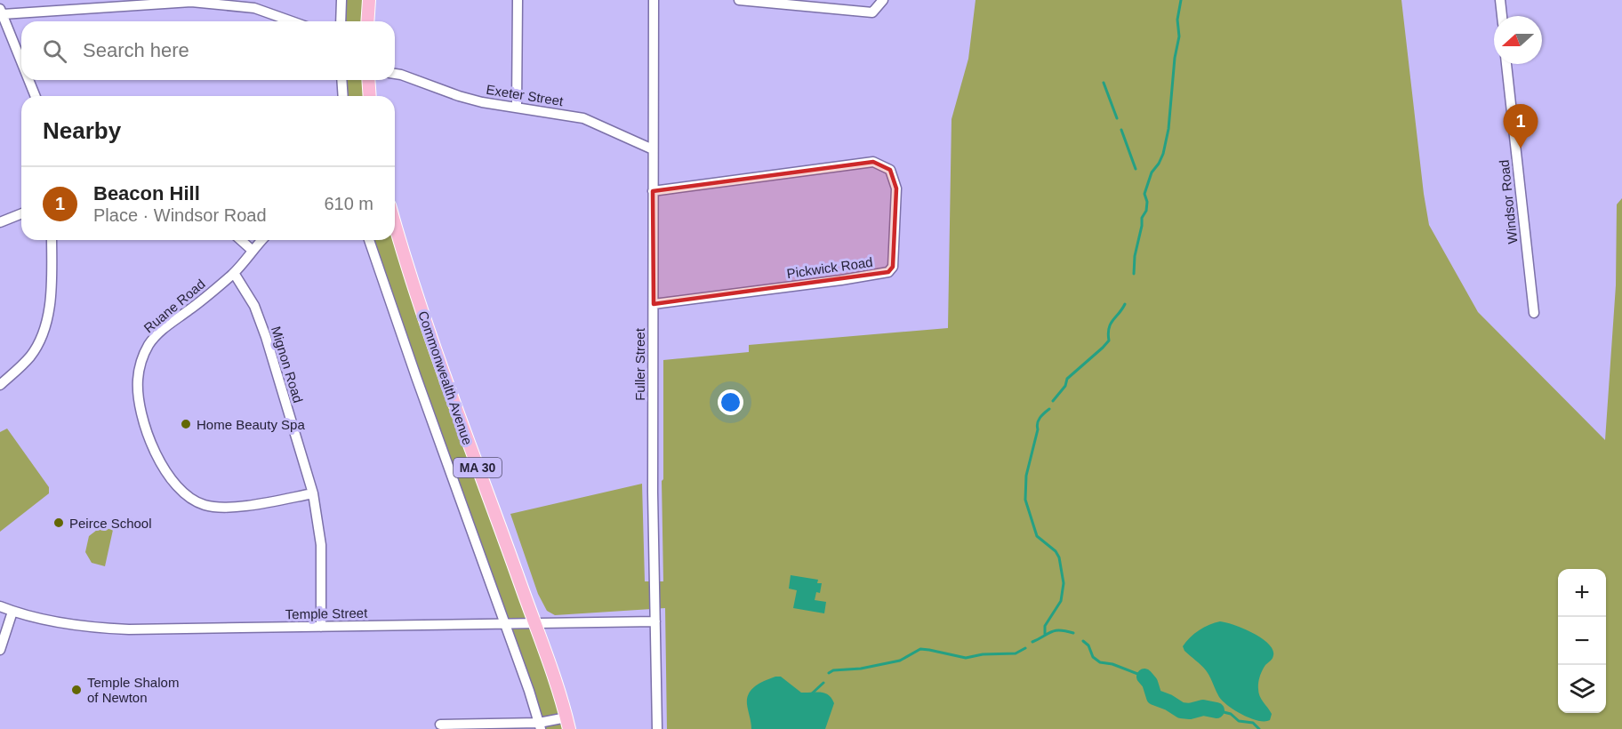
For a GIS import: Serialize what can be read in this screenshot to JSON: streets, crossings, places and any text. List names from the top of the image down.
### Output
{
  "streets": {
    "main road": ["Commonwealth Avenue", "MA 30"],
    "street": [
      "Exeter Street",
      "Windsor Road",
      "Pickwick Road",
      "Ruane Road",
      "Mignon Road",
      "Fuller Street",
      "Temple Street"
    ]
  },
  "crossings": [
    ["Exeter Street", "Fuller Street"],
    ["Pickwick Road", "Fuller Street"],
    ["Ruane Road", "Mignon Road"],
    ["Mignon Road", "Temple Street"],
    ["Fuller Street", "Temple Street"],
    ["Commonwealth Avenue", "Temple Street"]
  ],
  "places": ["Home Beauty Spa", "Peirce School", "Temple Shalom of Newton"],
  "north": "left",
  "page": {
    "search": "Search here",
    "heading": "Nearby",
    "pins": "1",
    "list": [
      {
        "mark": "1",
        "name": "Beacon Hill",
        "note": "Place · Windsor Road",
        "value": "610 m"
      }
    ],
    "map_buttons": ["+", "−"]
  }
}
